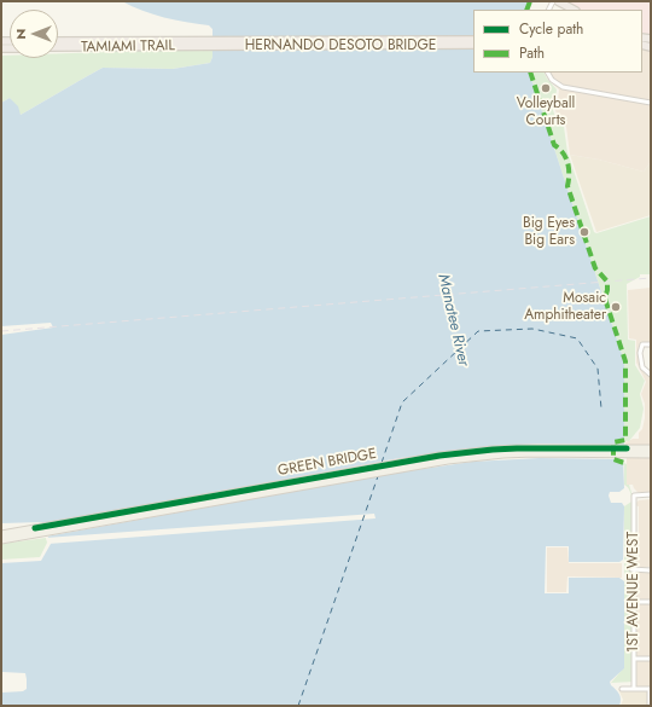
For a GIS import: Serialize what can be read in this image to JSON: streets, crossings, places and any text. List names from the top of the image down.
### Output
{
  "streets": {
    "highway": ["HERNANDO DESOTO BRIDGE", "TAMIAMI TRAIL"],
    "main road": ["GREEN BRIDGE"],
    "street": ["1ST AVENUE WEST"]
  },
  "crossings": [
    ["HERNANDO DESOTO BRIDGE", "TAMIAMI TRAIL"]
  ],
  "water": ["Manatee River"],
  "places": ["Volleyball Courts", "Big Eyes Big Ears", "Mosaic Amphitheater"],
  "legend": ["Cycle path", "Path"],
  "north": "left"
}
